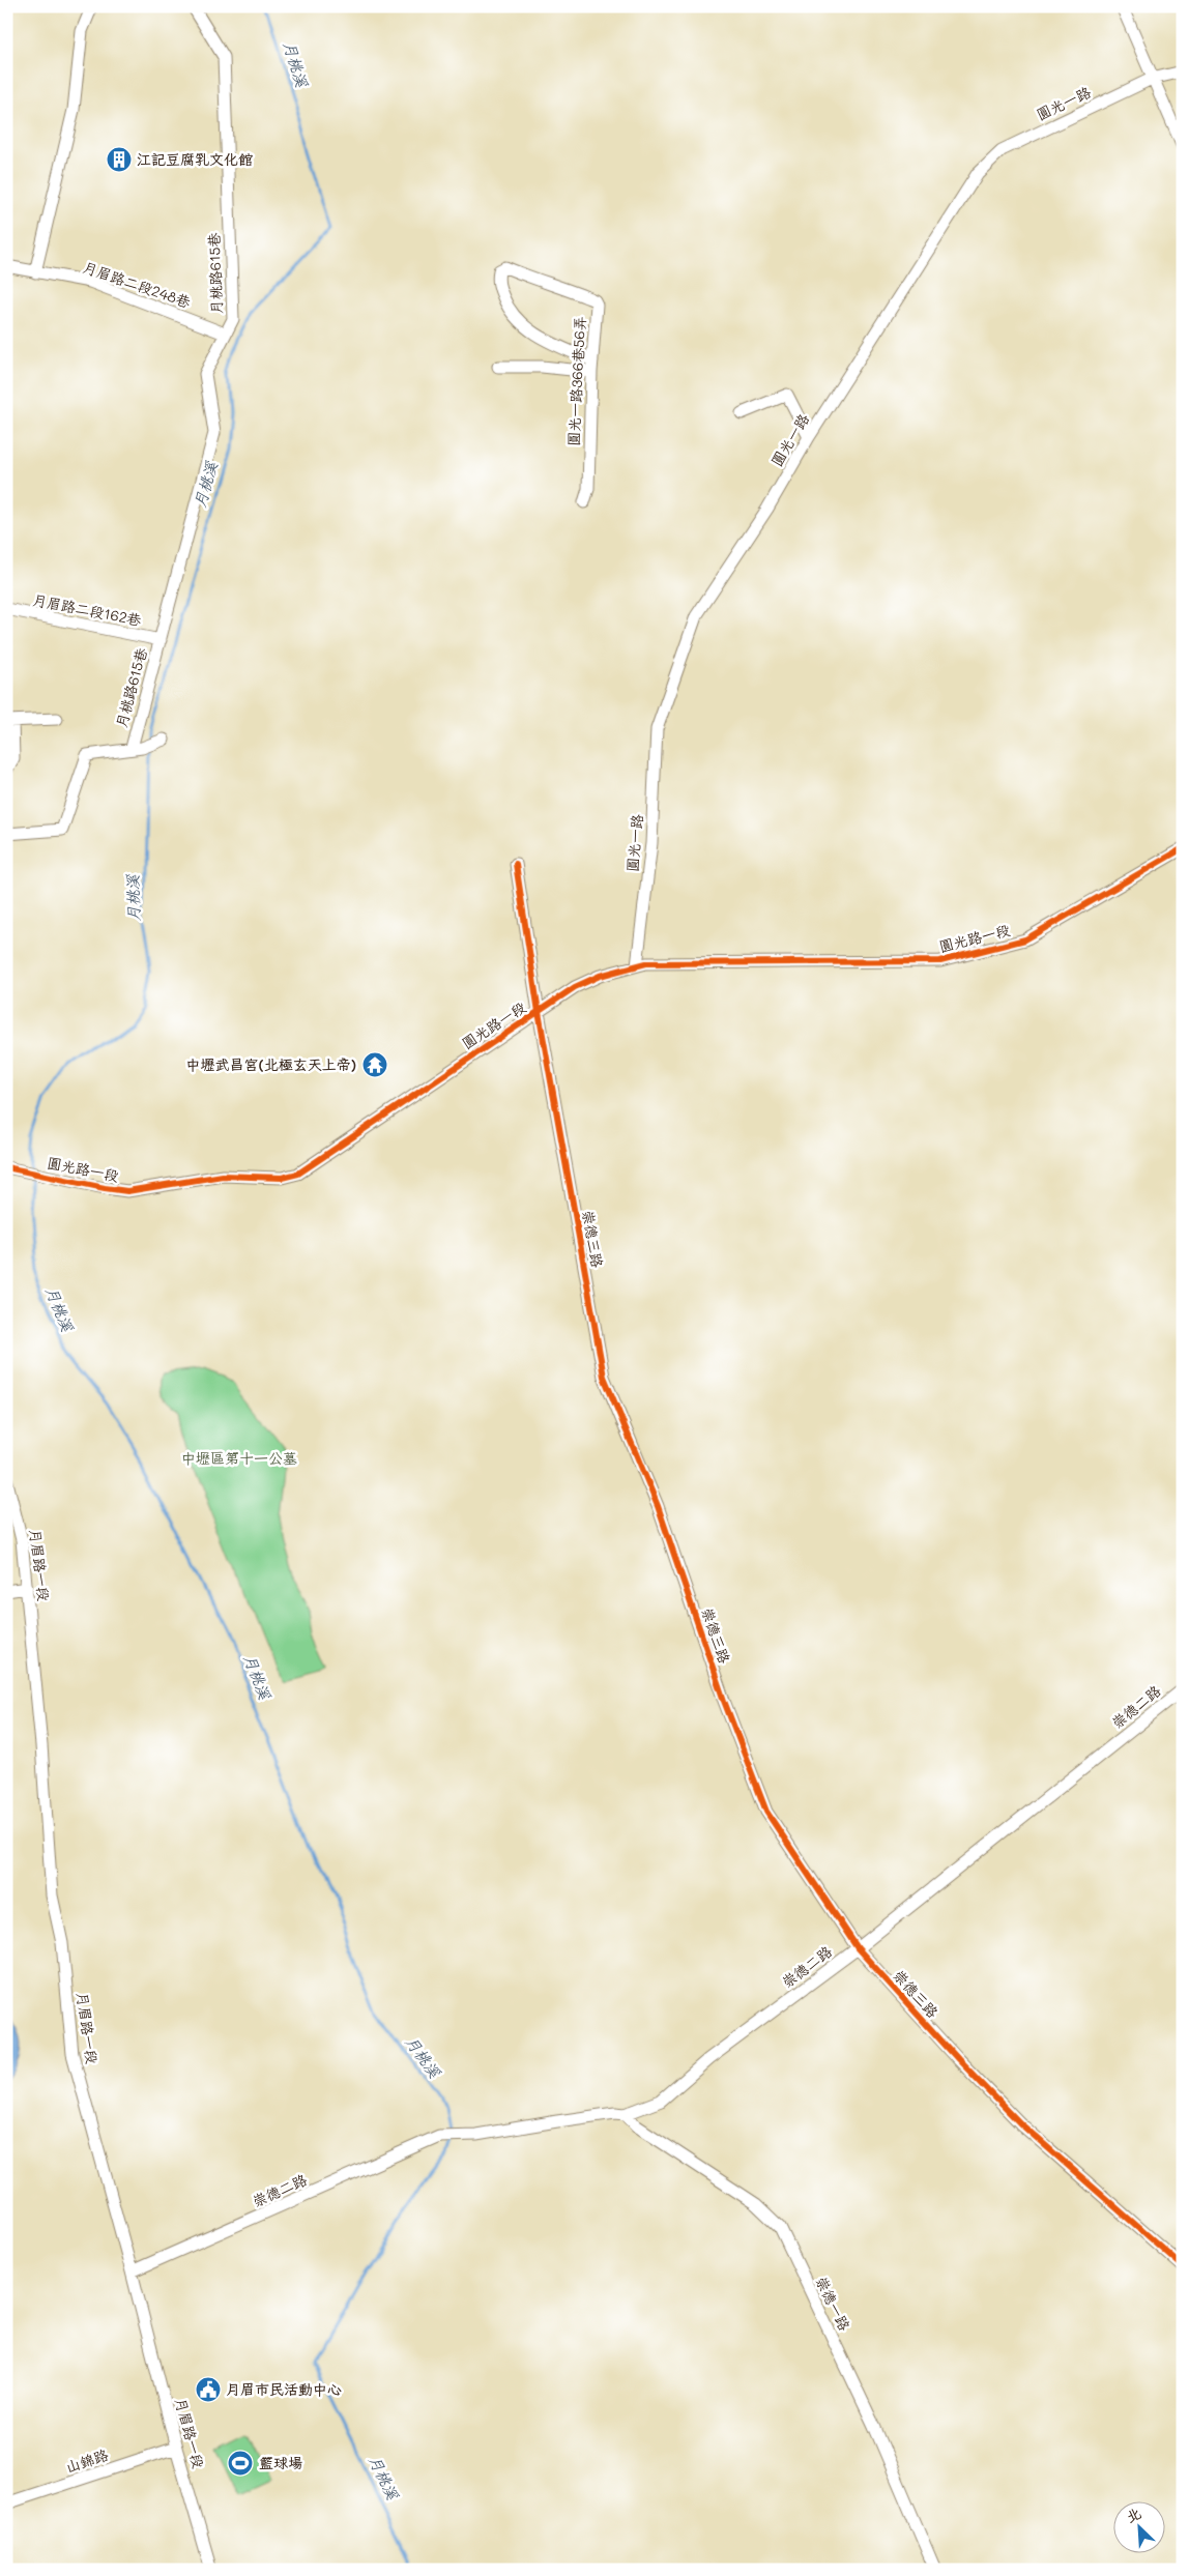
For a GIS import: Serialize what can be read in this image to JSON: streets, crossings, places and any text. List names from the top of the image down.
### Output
{
  "streets": {
    "street": [
      "圓光一路",
      "月桃路615巷",
      "月眉路二段248巷",
      "圓光一路366巷56弄",
      "月眉路二段162巷",
      "圓光路一段",
      "崇德三路",
      "月眉路一段",
      "崇德二路",
      "崇德一路",
      "山錦路"
    ]
  },
  "crossings": [
    ["圓光一路", "圓光路一段"],
    ["月桃路615巷", "月眉路二段248巷"],
    ["月桃路615巷", "月眉路二段162巷"],
    ["圓光路一段", "崇德三路"],
    ["崇德三路", "崇德二路"],
    ["月眉路一段", "崇德二路"],
    ["月眉路一段", "山錦路"],
    ["崇德二路", "崇德一路"]
  ],
  "water": ["月桃溪"],
  "parks": ["中壢區第十一公墓"],
  "places": {
    "building": ["江記豆腐乳文化館"],
    "temple": ["中壢武昌宮(北極玄天上帝)"],
    "public building": ["月眉市民活動中心"],
    "sports": ["籃球場"]
  },
  "north": "top left"
}
